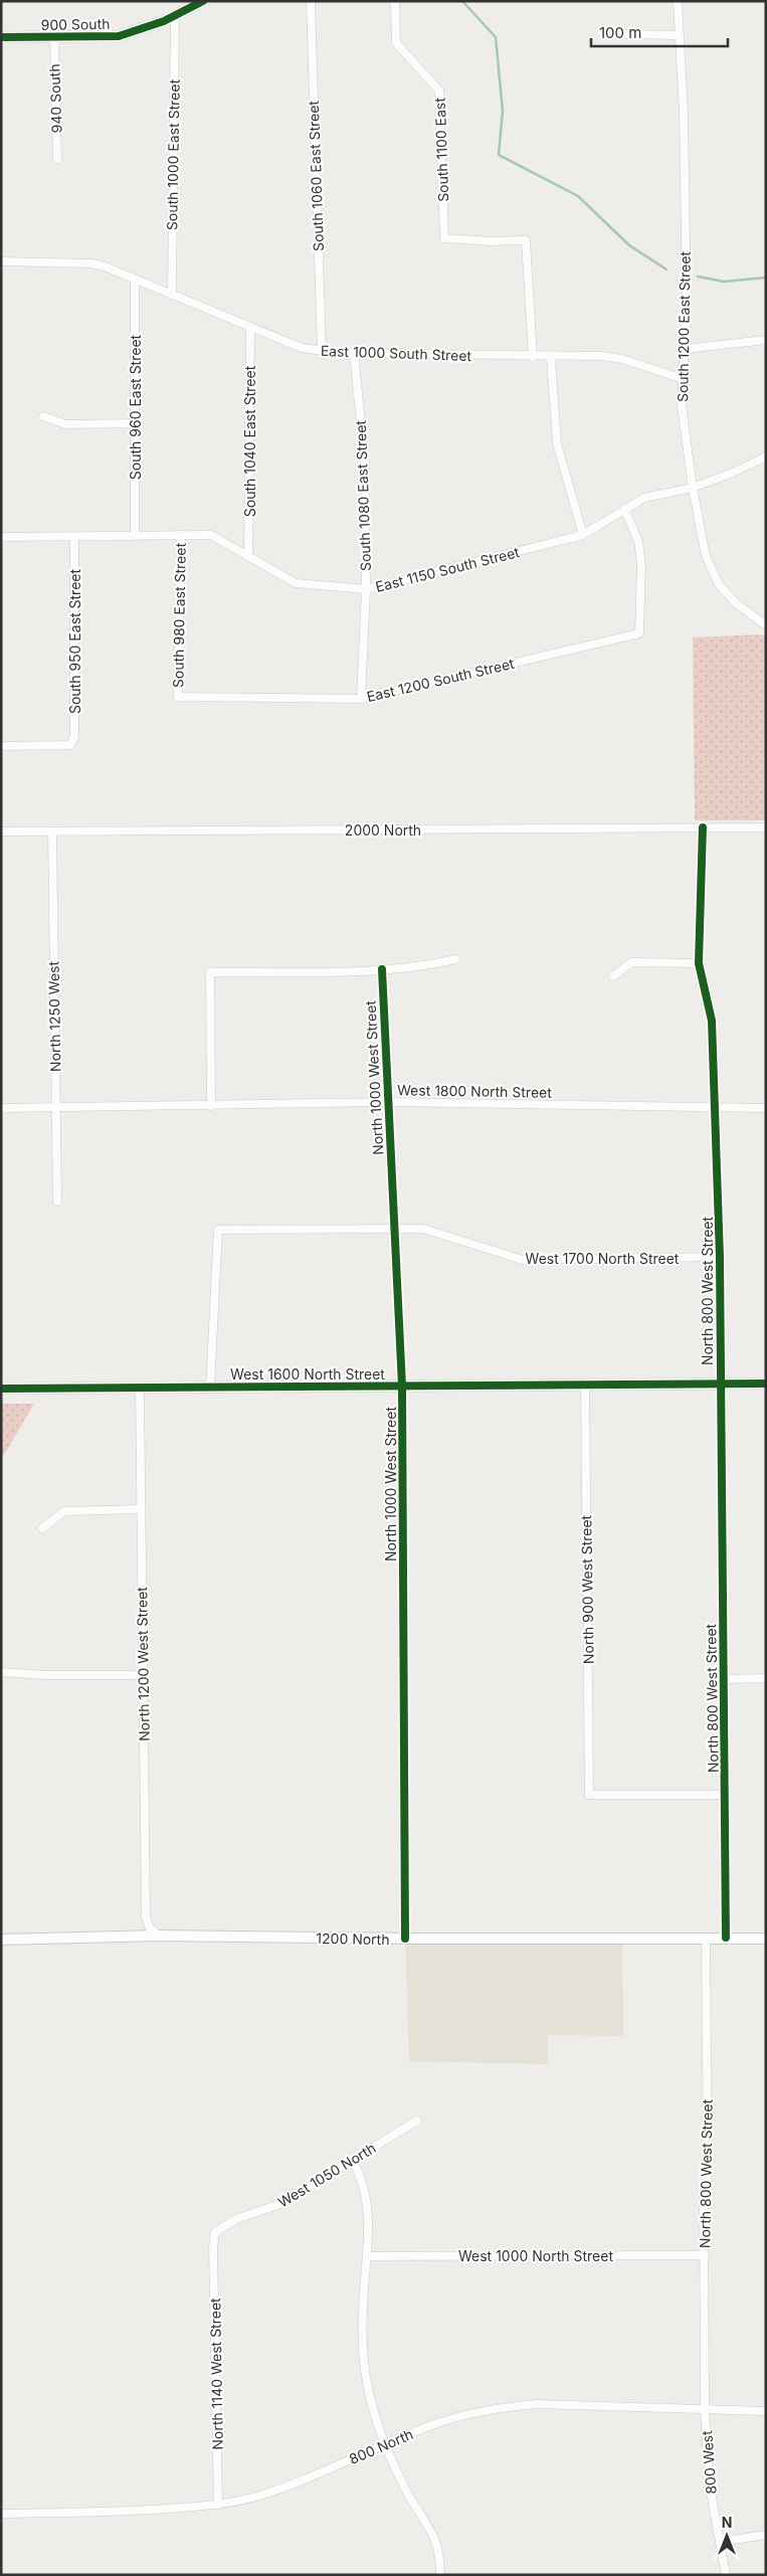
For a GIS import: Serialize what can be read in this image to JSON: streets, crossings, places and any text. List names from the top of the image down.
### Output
{
  "streets": {
    "street": [
      "900 South",
      "940 South",
      "South 1100 East",
      "South 1000 East Street",
      "South 1060 East Street",
      "South 1200 East Street",
      "East 1000 South Street",
      "South 960 East Street",
      "South 1040 East Street",
      "South 1080 East Street",
      "East 1150 South Street",
      "South 980 East Street",
      "South 950 East Street",
      "East 1200 South Street",
      "2000 North",
      "North 1250 West",
      "North 1000 West Street",
      "West 1800 North Street",
      "West 1700 North Street",
      "North 800 West Street",
      "West 1600 North Street",
      "North 900 West Street",
      "North 1200 West Street",
      "1200 North",
      "West 1050 North",
      "West 1000 North Street",
      "North 1140 West Street",
      "800 North",
      "800 West"
    ]
  },
  "crossings": [
    ["900 South", "940 South"],
    ["900 South", "South 1000 East Street"],
    ["South 1100 East", "East 1000 South Street"],
    ["South 1000 East Street", "East 1000 South Street"],
    ["South 1060 East Street", "East 1000 South Street"],
    ["South 1200 East Street", "East 1000 South Street"],
    ["South 1200 East Street", "East 1150 South Street"],
    ["East 1000 South Street", "South 960 East Street"],
    ["East 1000 South Street", "South 1040 East Street"],
    ["East 1000 South Street", "South 1080 East Street"],
    ["South 960 East Street", "East 1150 South Street"],
    ["South 1040 East Street", "East 1150 South Street"],
    ["South 1080 East Street", "East 1150 South Street"],
    ["South 1080 East Street", "East 1200 South Street"],
    ["East 1150 South Street", "South 980 East Street"],
    ["East 1150 South Street", "South 950 East Street"],
    ["East 1150 South Street", "East 1200 South Street"],
    ["South 980 East Street", "East 1200 South Street"],
    ["2000 North", "North 1250 West"],
    ["2000 North", "North 800 West Street"],
    ["North 1250 West", "West 1800 North Street"],
    ["North 1000 West Street", "West 1800 North Street"],
    ["North 1000 West Street", "West 1700 North Street"],
    ["North 1000 West Street", "West 1600 North Street"],
    ["North 1000 West Street", "1200 North"],
    ["West 1800 North Street", "North 800 West Street"],
    ["West 1700 North Street", "North 800 West Street"],
    ["West 1700 North Street", "West 1600 North Street"],
    ["North 800 West Street", "West 1600 North Street"],
    ["North 800 West Street", "North 900 West Street"],
    ["North 800 West Street", "1200 North"],
    ["North 800 West Street", "West 1000 North Street"],
    ["North 800 West Street", "800 North"],
    ["North 800 West Street", "800 West"],
    ["West 1600 North Street", "North 900 West Street"],
    ["West 1600 North Street", "North 1200 West Street"],
    ["North 1200 West Street", "1200 North"],
    ["West 1050 North", "North 1140 West Street"],
    ["North 1140 West Street", "800 North"],
    ["800 North", "800 West"]
  ],
  "scale_bar": "100 m",
  "north": "top"
}
